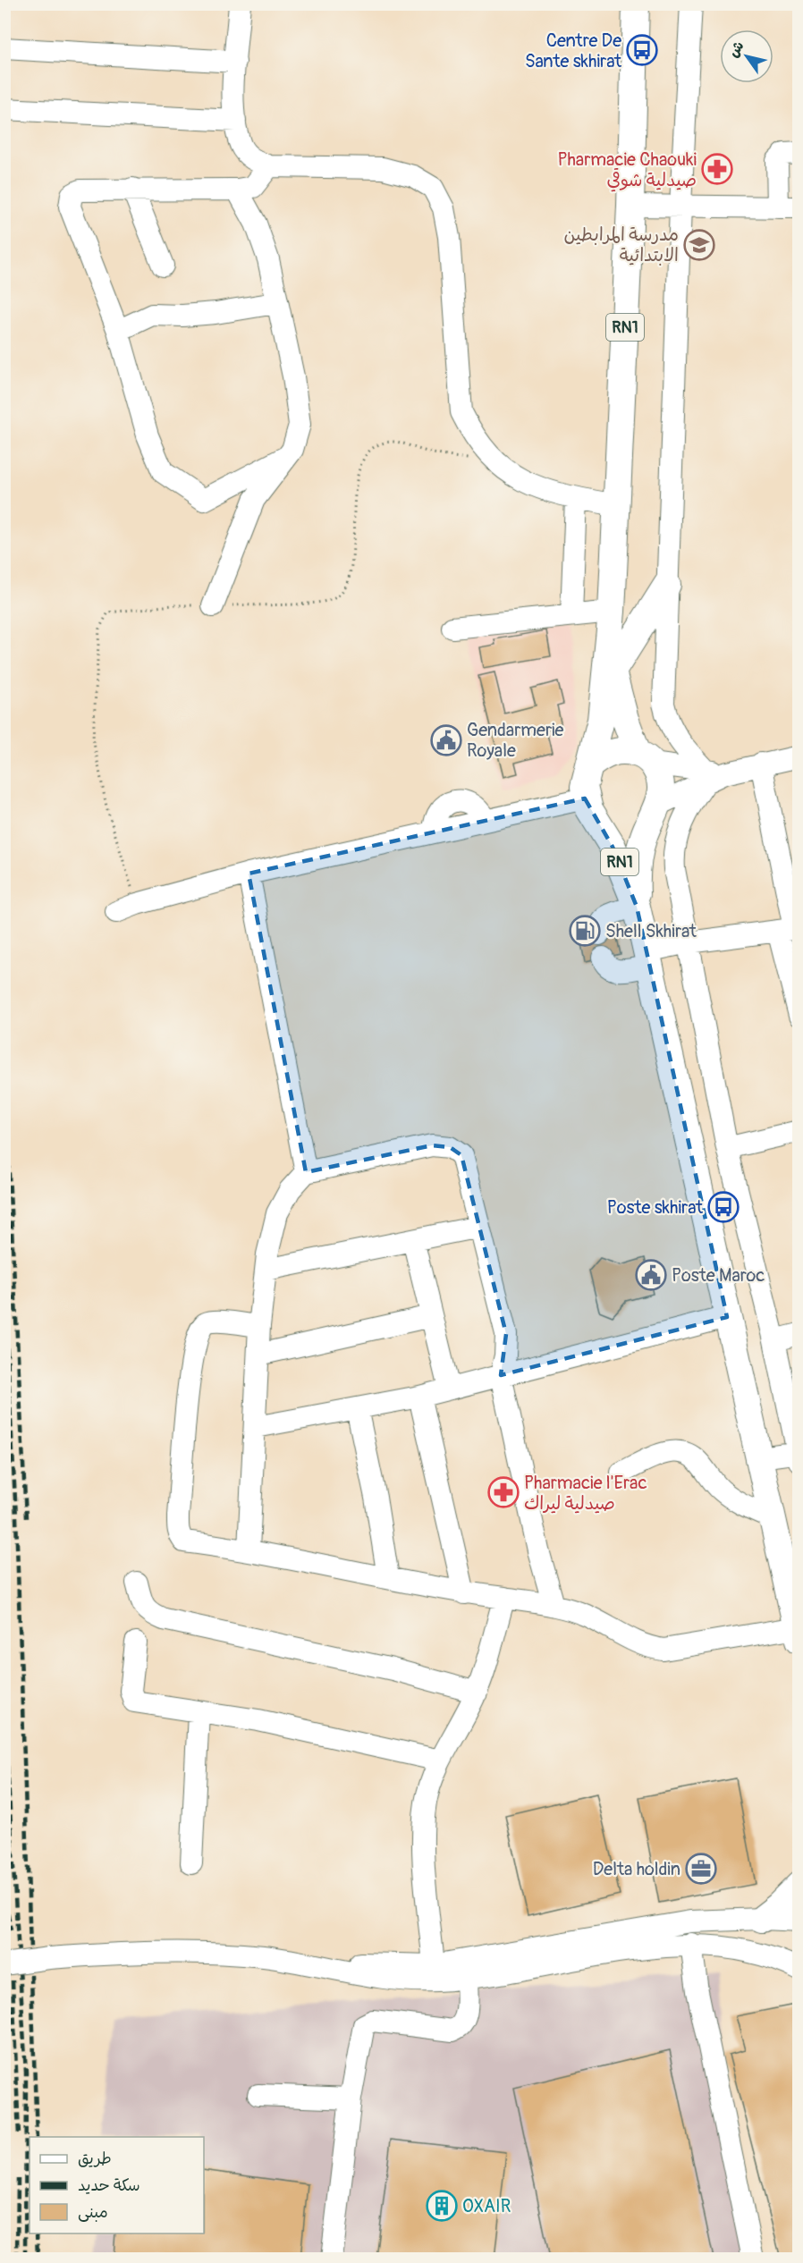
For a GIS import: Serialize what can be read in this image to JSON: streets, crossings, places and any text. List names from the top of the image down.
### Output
{
  "streets": {
    "main road": ["RN1"]
  },
  "places": {
    "bus stop": ["Centre De Sante skhirat", "Poste skhirat"],
    "pharmacy": ["Pharmacie Chaouki صيدلية شوقي", "Pharmacie l'Erac صيدلية ليراك"],
    "school or university": ["مدرسة المرابطين الابتدائية"],
    "public building": ["Gendarmerie Royale", "Poste Maroc"],
    "fuel station": ["Shell Skhirat"],
    "office": ["Delta holdin"],
    "building": ["OXAIR"]
  },
  "legend": ["طريق", "سكة حديد", "مبنى"],
  "north": "top left"
}
